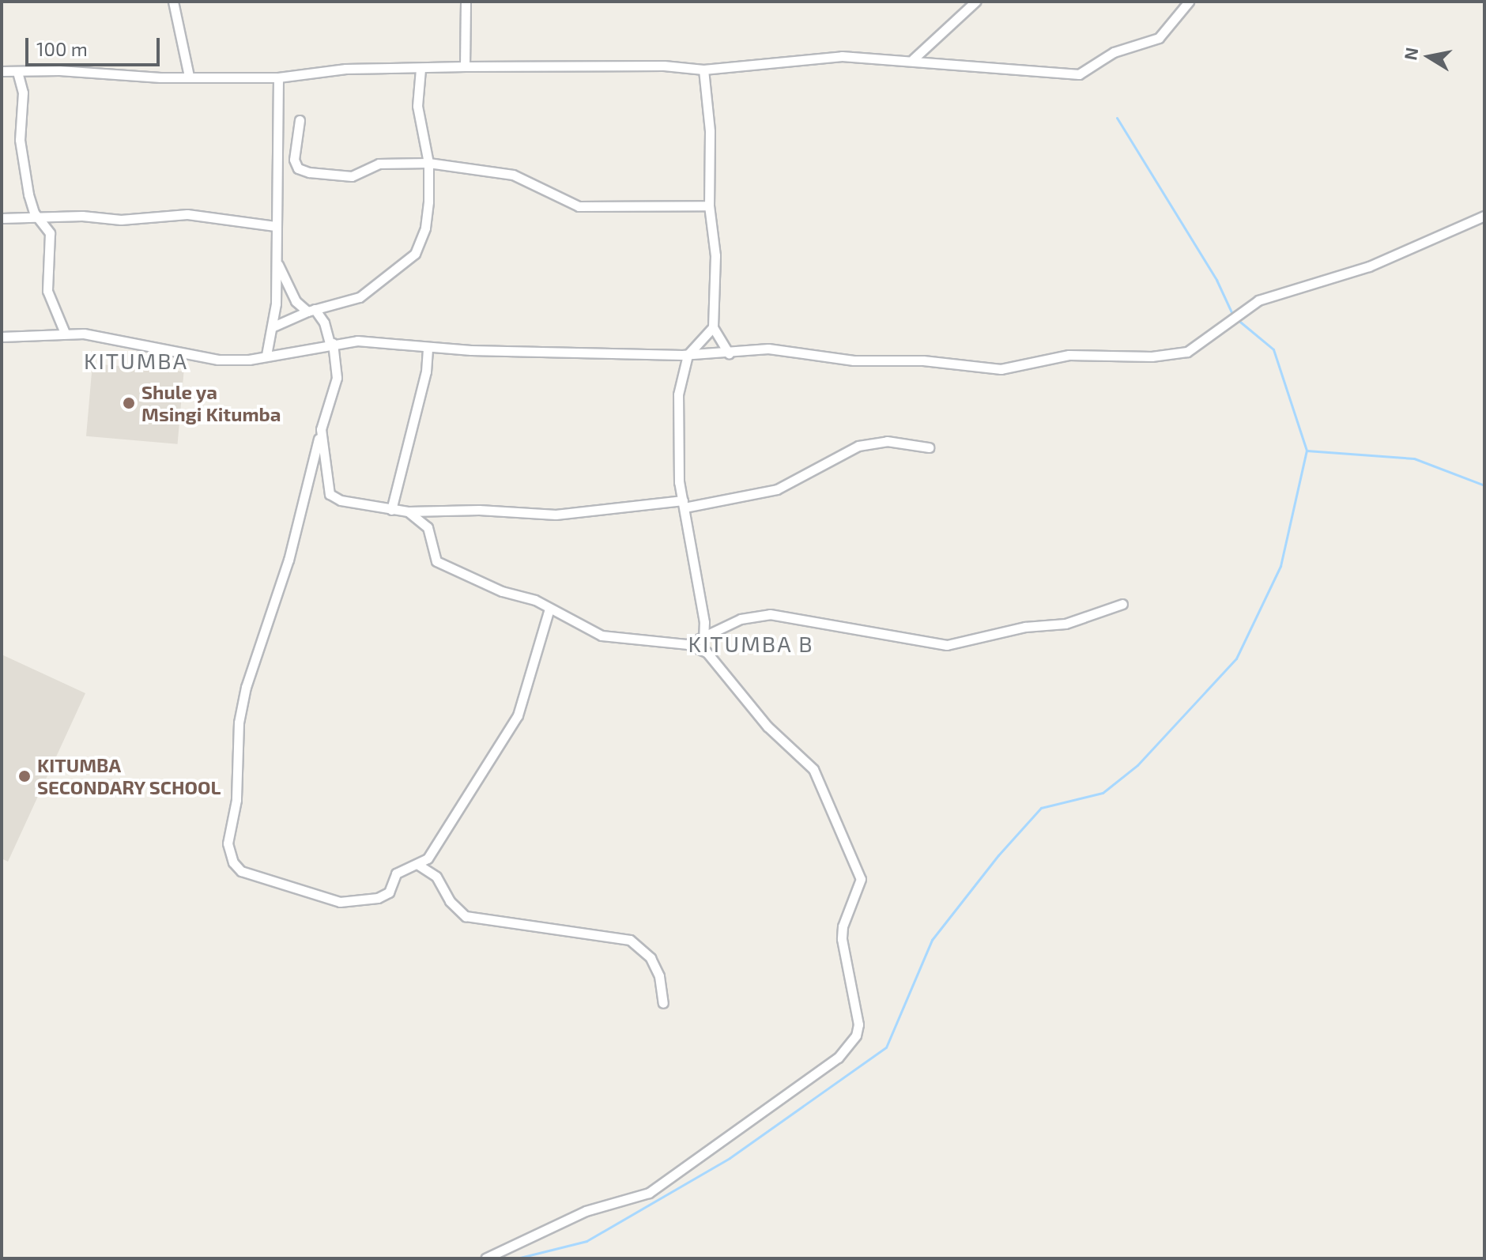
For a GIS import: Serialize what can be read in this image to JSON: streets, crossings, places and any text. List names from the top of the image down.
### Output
{
  "districts": ["KITUMBA", "KITUMBA B"],
  "places": ["Shule ya Msingi Kitumba", "KITUMBA SECONDARY SCHOOL"],
  "scale_bar": "100 m",
  "north": "left"
}
